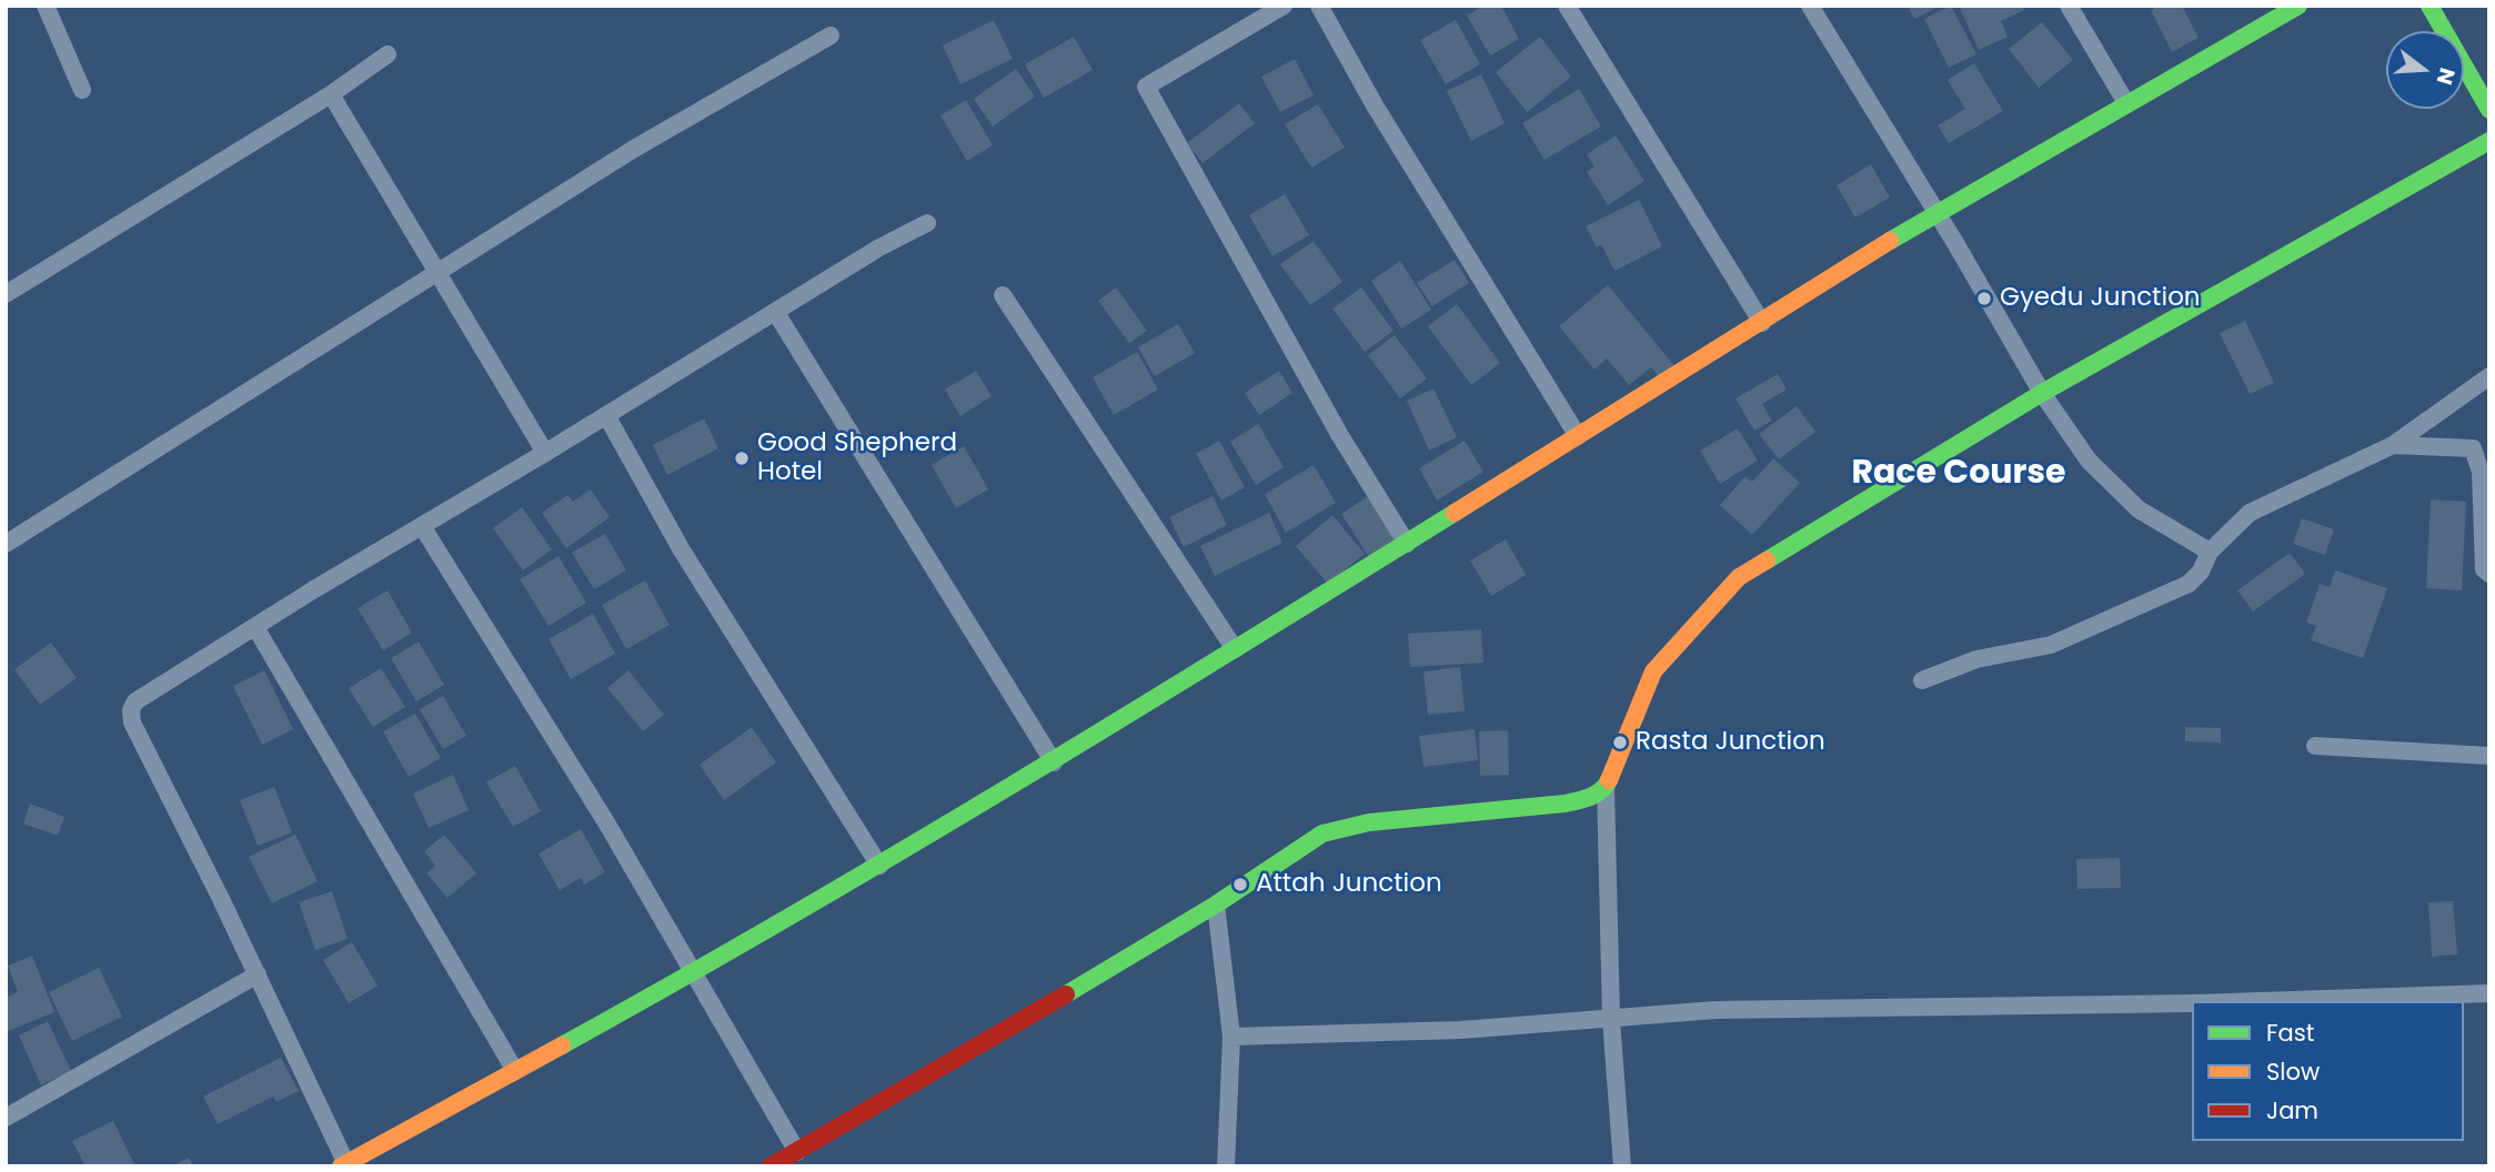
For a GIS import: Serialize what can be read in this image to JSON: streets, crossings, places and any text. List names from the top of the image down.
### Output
{
  "districts": ["Race Course"],
  "places": [
    "Gyedu Junction",
    "Good Shepherd Hotel",
    "Rasta Junction",
    "Attah Junction"
  ],
  "legend": ["Fast", "Slow", "Jam"],
  "north": "right"
}
